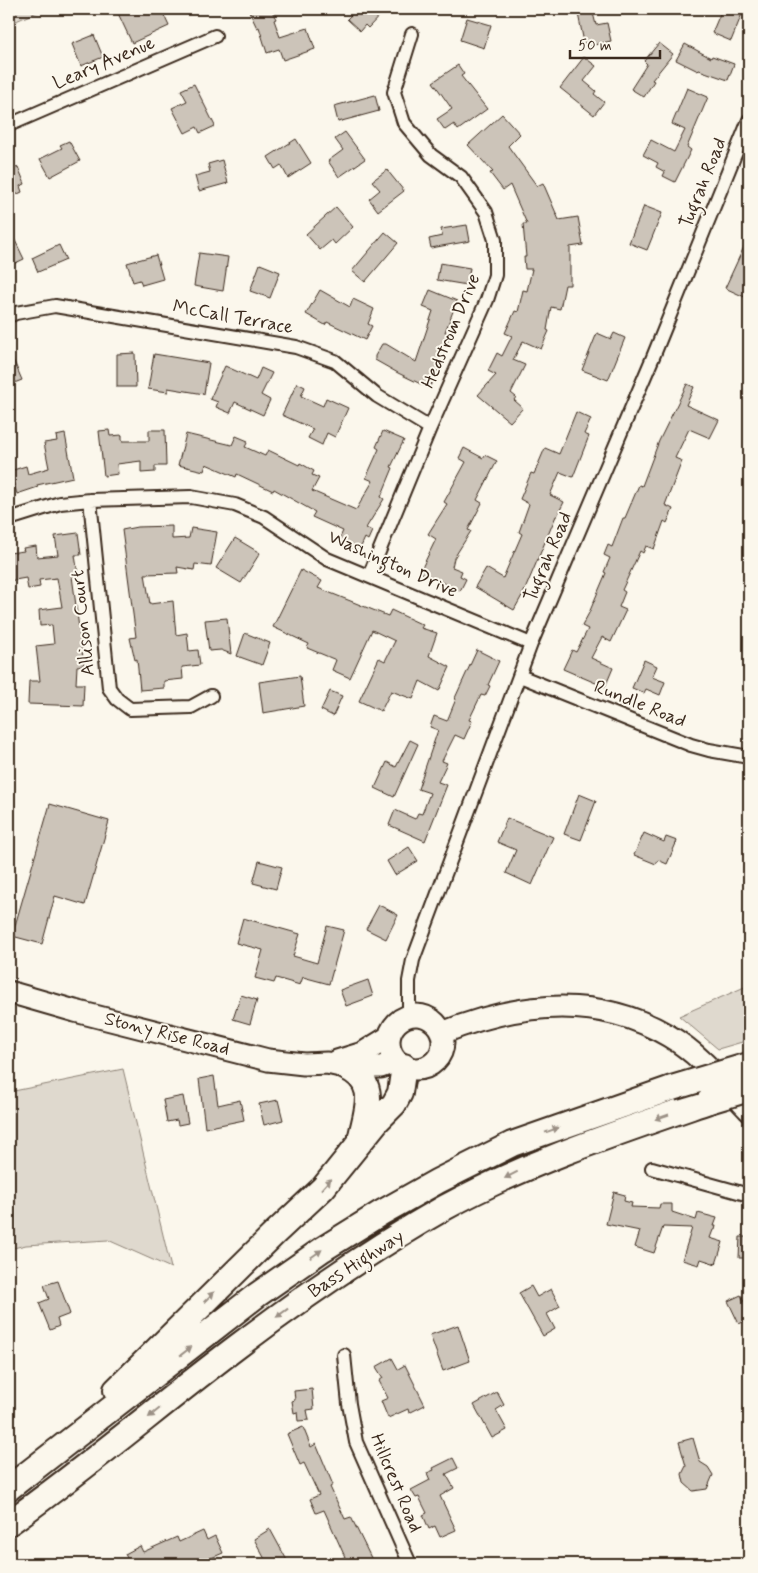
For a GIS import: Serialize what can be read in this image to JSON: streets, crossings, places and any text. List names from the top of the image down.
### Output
{
  "streets": {
    "highway": ["Bass Highway"],
    "main road": ["Stony Rise Road"],
    "street": [
      "Leary Avenue",
      "Tugrah Road",
      "McCall Terrace",
      "Hedstrom Drive",
      "Washington Drive",
      "Allison Court",
      "Rundle Road",
      "Hillcrest Road"
    ]
  },
  "crossings": [
    ["Tugrah Road", "Washington Drive"],
    ["Tugrah Road", "Rundle Road"],
    ["Tugrah Road", "Stony Rise Road"],
    ["McCall Terrace", "Hedstrom Drive"],
    ["Hedstrom Drive", "Washington Drive"],
    ["Washington Drive", "Allison Court"]
  ],
  "scale_bar": "50 m"
}
